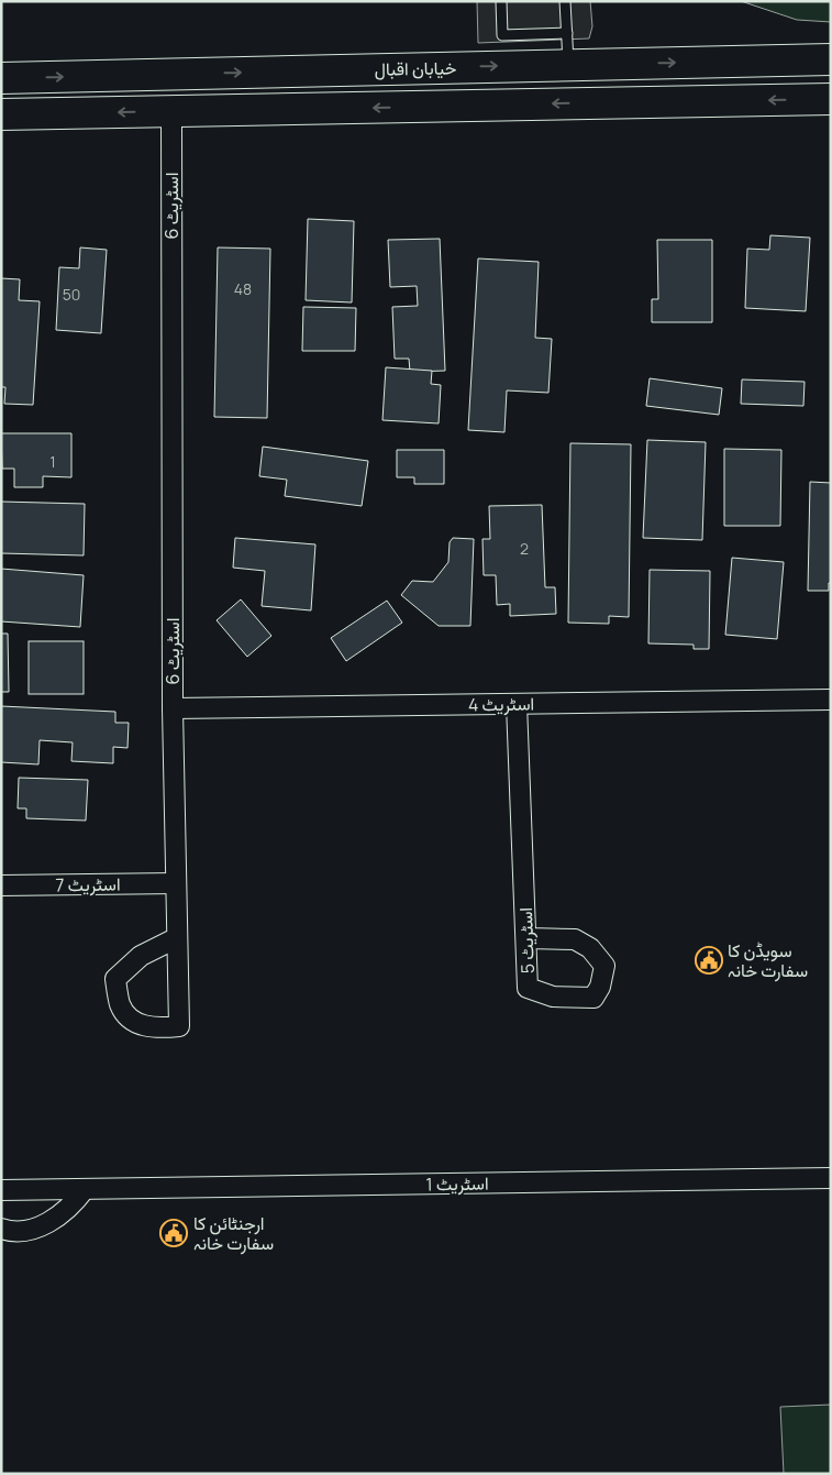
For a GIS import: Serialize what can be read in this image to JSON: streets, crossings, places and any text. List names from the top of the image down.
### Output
{
  "streets": {
    "main road": ["خیابان اقبال"],
    "street": [
      "اسٹریٹ 6",
      "اسٹریٹ 4",
      "اسٹریٹ 7",
      "اسٹریٹ 5",
      "اسٹریٹ 1"
    ]
  },
  "crossings": [
    ["اسٹریٹ 6", "اسٹریٹ 4"],
    ["اسٹریٹ 6", "اسٹریٹ 7"],
    ["اسٹریٹ 4", "اسٹریٹ 5"]
  ],
  "places": {
    "public building": ["سویڈن کا سفارت خانہ", "ارجنٹائن کا سفارت خانہ"]
  },
  "house_numbers": [
    "48",
    "50",
    "1",
    "2"
  ]
}
